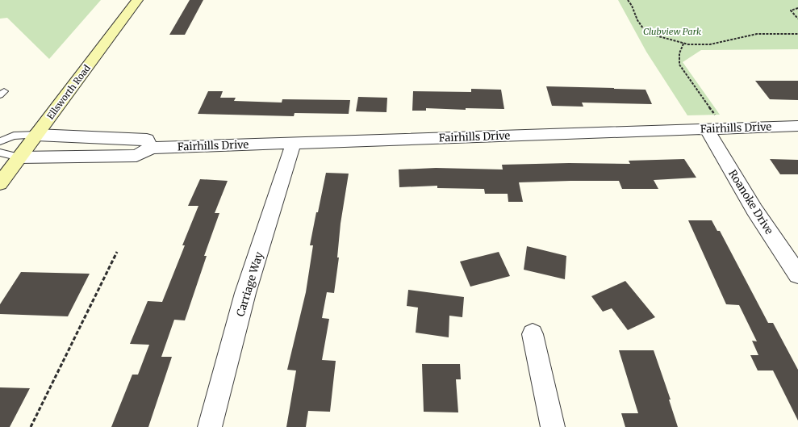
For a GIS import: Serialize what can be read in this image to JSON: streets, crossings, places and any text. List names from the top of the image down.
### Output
{
  "streets": {
    "main road": ["Ellsworth Road"],
    "street": ["Fairhills Drive", "Roanoke Drive", "Carriage Way"]
  },
  "crossings": [
    ["Ellsworth Road", "Fairhills Drive"],
    ["Fairhills Drive", "Roanoke Drive"],
    ["Fairhills Drive", "Carriage Way"]
  ],
  "parks": ["Clubview Park"]
}
